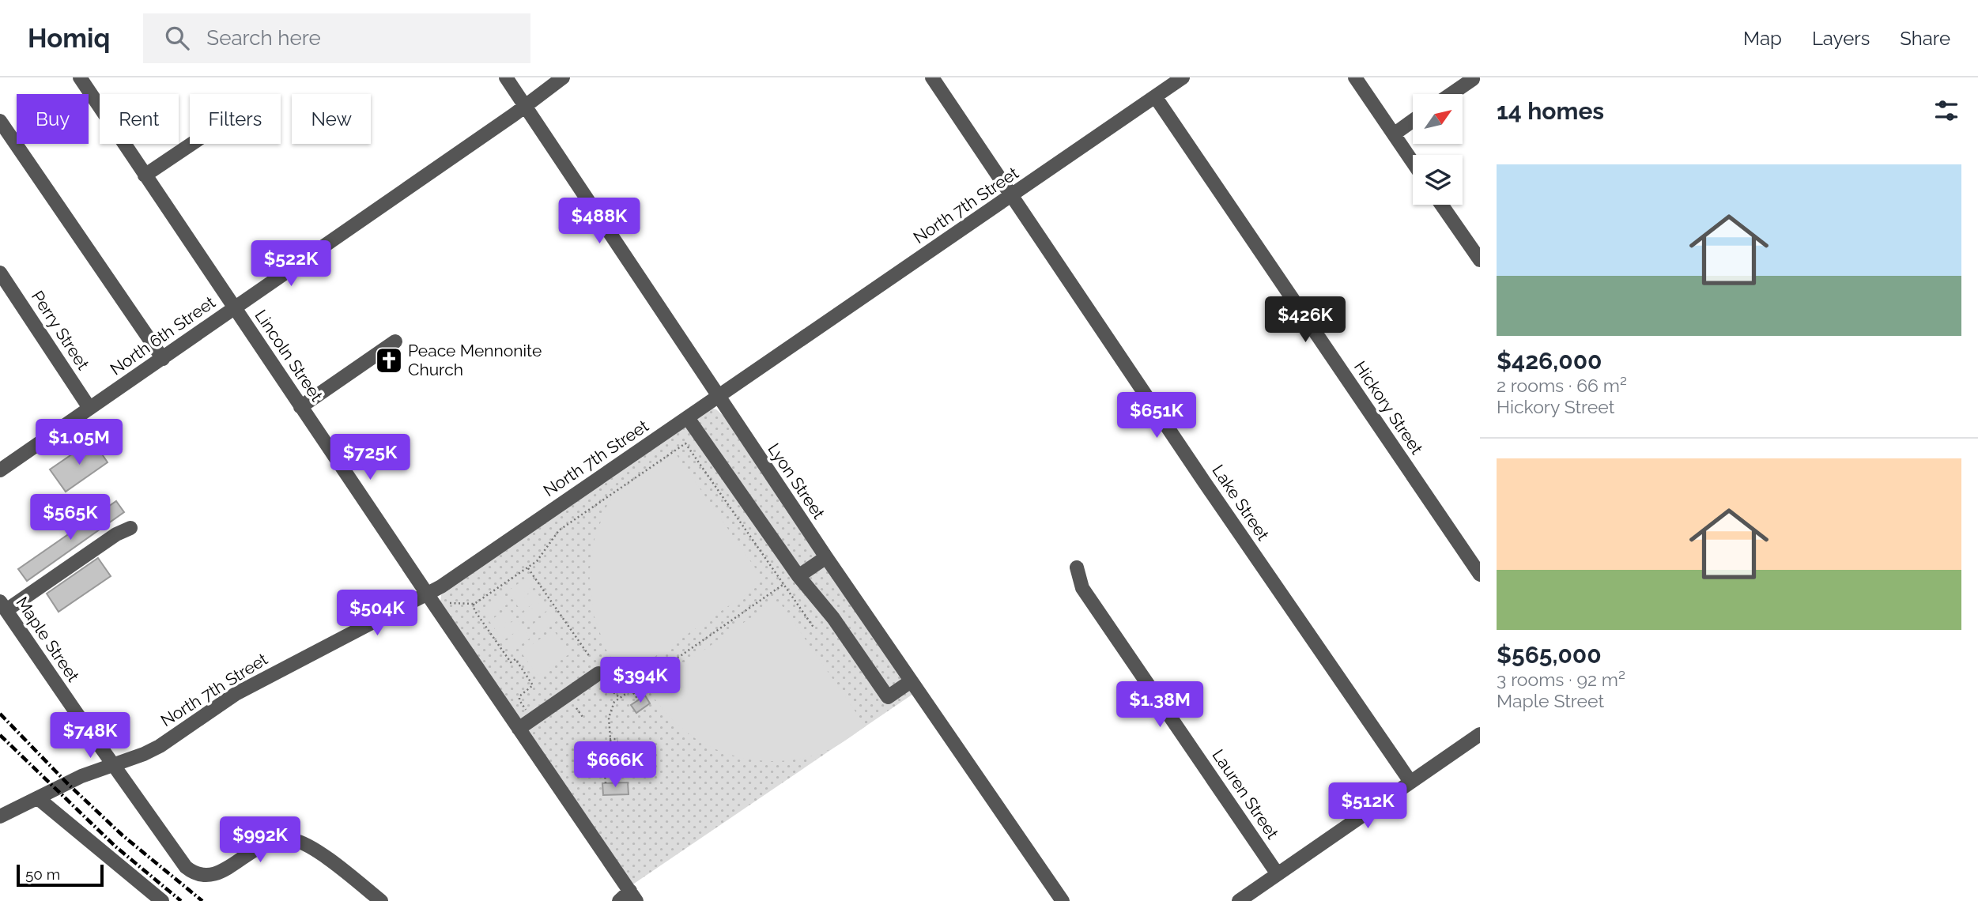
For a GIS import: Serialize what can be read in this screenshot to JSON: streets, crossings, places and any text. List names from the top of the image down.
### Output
{
  "streets": {
    "street": [
      "North 7th Street",
      "Perry Street",
      "North 6th Street",
      "Lincoln Street",
      "Hickory Street",
      "Lyon Street",
      "Lake Street",
      "Maple Street",
      "Lauren Street"
    ]
  },
  "crossings": [
    ["North 7th Street", "Lincoln Street"],
    ["North 7th Street", "Hickory Street"],
    ["North 7th Street", "Lyon Street"],
    ["North 7th Street", "Lake Street"],
    ["North 7th Street", "Maple Street"],
    ["Perry Street", "North 6th Street"],
    ["North 6th Street", "Lincoln Street"],
    ["North 6th Street", "Lyon Street"]
  ],
  "places": {
    "church": ["Peace Mennonite Church"]
  },
  "scale_bar": "50 m",
  "north": "top right",
  "page": {
    "header": "Homiq",
    "search": "Search here",
    "nav": ["Map", "Layers", "Share"],
    "heading": "14 homes",
    "chip": [
      "Buy",
      "Rent",
      "Filters",
      "New"
    ],
    "list": [
      {
        "name": "$426,000",
        "note": "2 rooms · 66 m² · Hickory Street"
      },
      {
        "name": "$565,000",
        "note": "3 rooms · 92 m² · Maple Street"
      }
    ],
    "price": [
      "$488K",
      "$522K",
      "$426K",
      "$651K",
      "$1.05M",
      "$725K",
      "$565K",
      "$504K",
      "$394K",
      "$1.38M",
      "$748K",
      "$666K",
      "$512K",
      "$992K"
    ],
    "scale": "50 m"
  }
}
